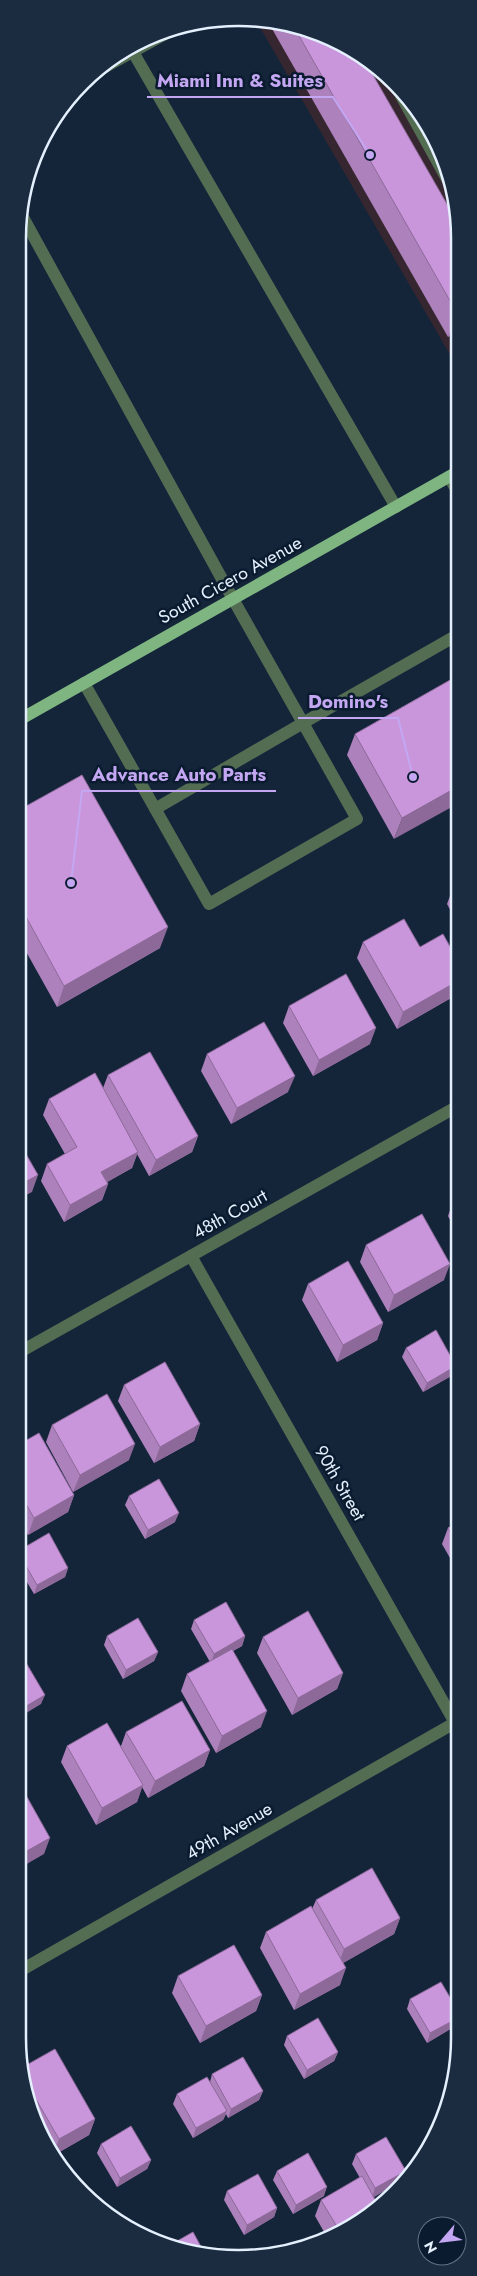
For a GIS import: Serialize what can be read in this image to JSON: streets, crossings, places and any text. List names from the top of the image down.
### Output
{
  "streets": {
    "main road": ["South Cicero Avenue"],
    "street": ["48th Court", "90th Street", "49th Avenue"]
  },
  "crossings": [
    ["48th Court", "90th Street"]
  ],
  "places": ["Miami Inn & Suites", "Domino's", "Advance Auto Parts"],
  "north": "bottom left"
}
